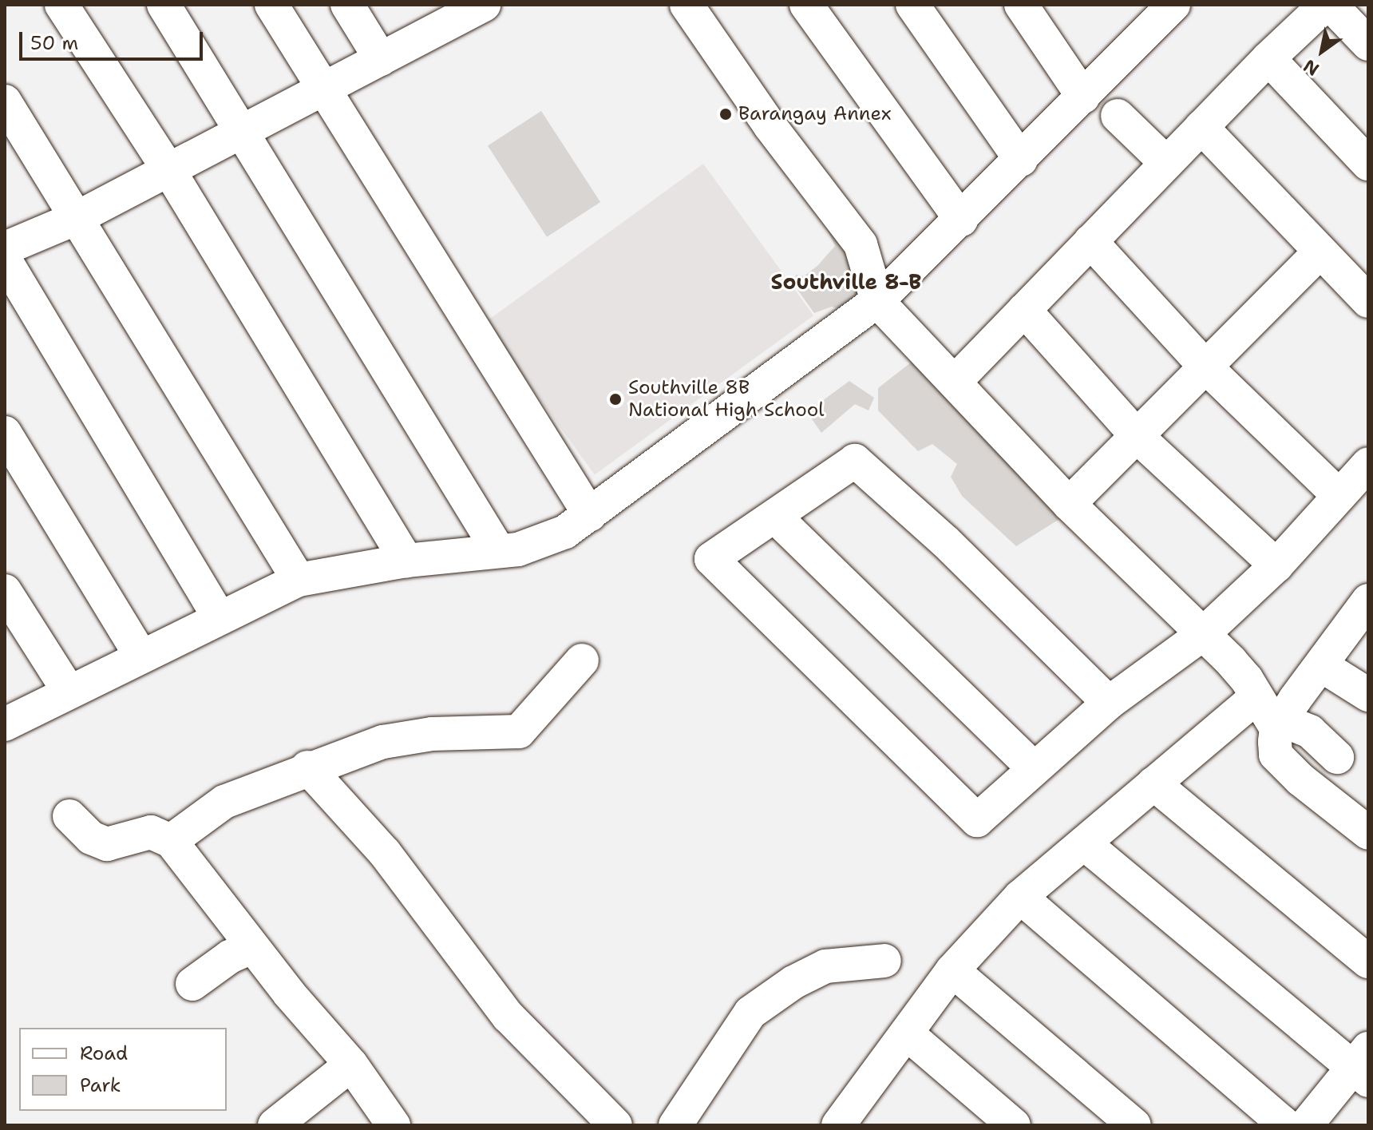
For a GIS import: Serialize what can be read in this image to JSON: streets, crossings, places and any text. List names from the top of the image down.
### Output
{
  "districts": ["Southville 8-B"],
  "places": ["Barangay Annex", "Southville 8B National High School"],
  "legend": ["Road", "Park"],
  "scale_bar": "50 m",
  "north": "bottom left"
}
